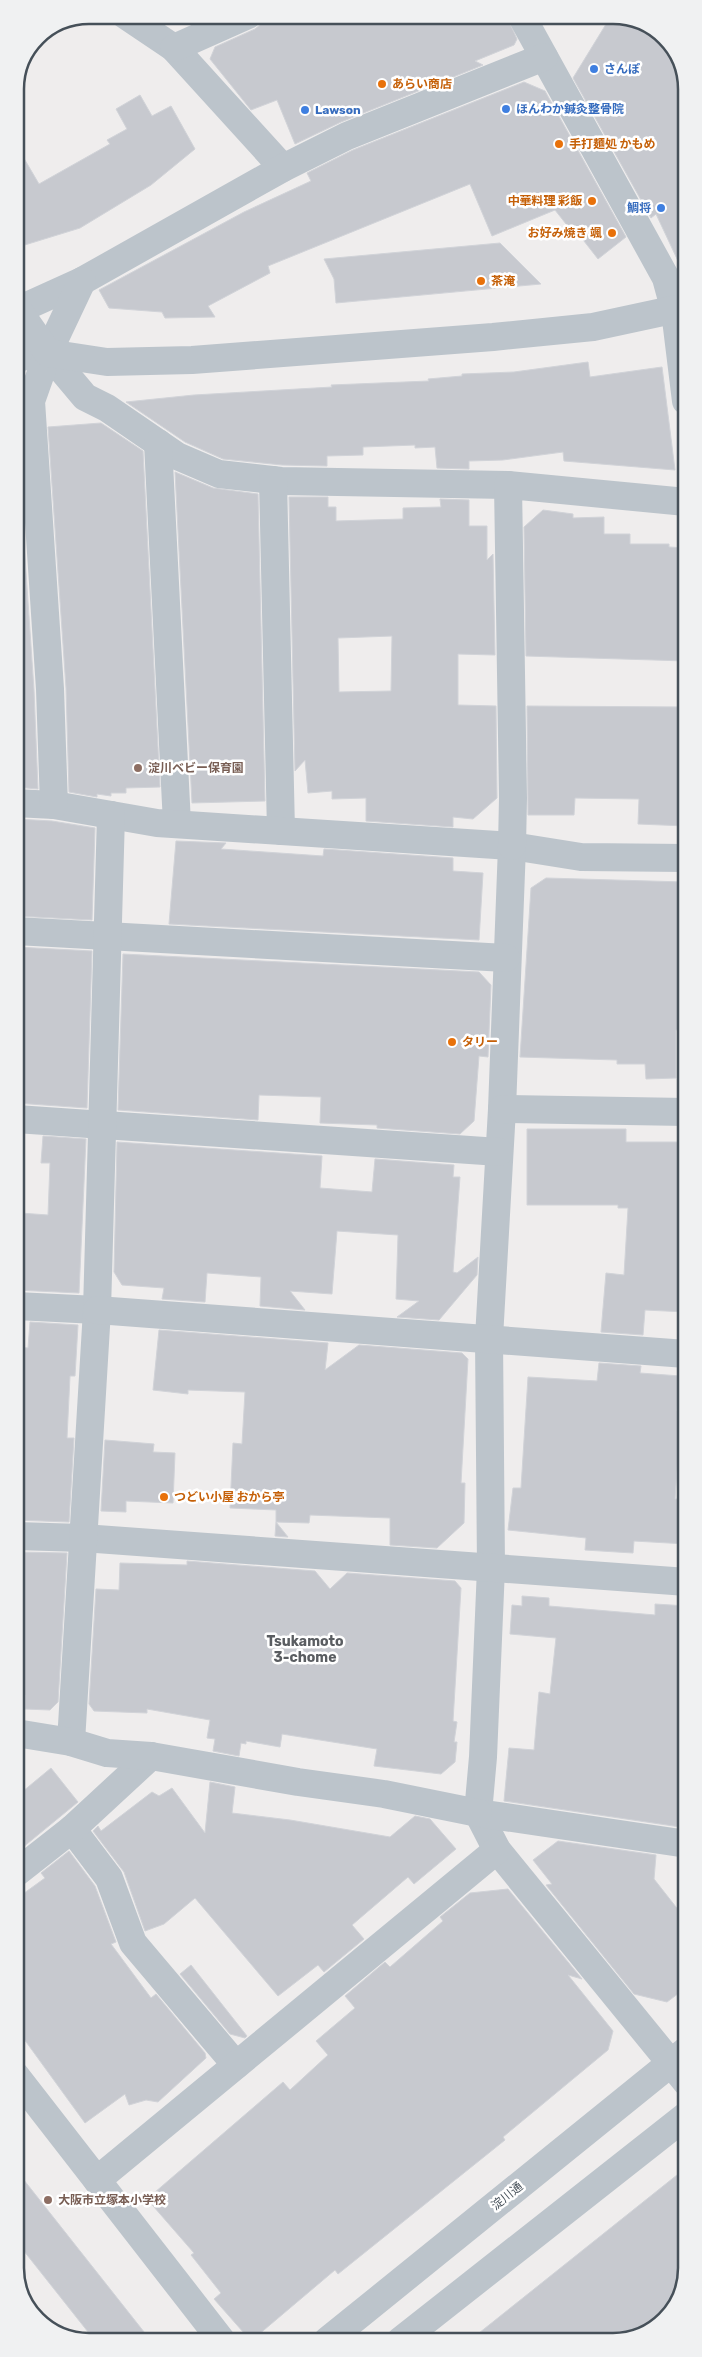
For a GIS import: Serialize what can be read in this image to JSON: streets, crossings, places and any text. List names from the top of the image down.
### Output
{
  "streets": {
    "street": ["淀川通"]
  },
  "districts": ["Tsukamoto 3-chome"],
  "places": [
    "さんぽ",
    "あらい商店",
    "ほんわか鍼灸整骨院",
    "Lawson",
    "手打麺処 かもめ",
    "中華料理 彩飯",
    "鯛将",
    "お好み焼き 颯",
    "茶淹",
    "淀川ベビー保育園",
    "タリー",
    "つどい小屋 おから亭",
    "大阪市立塚本小学校"
  ]
}
